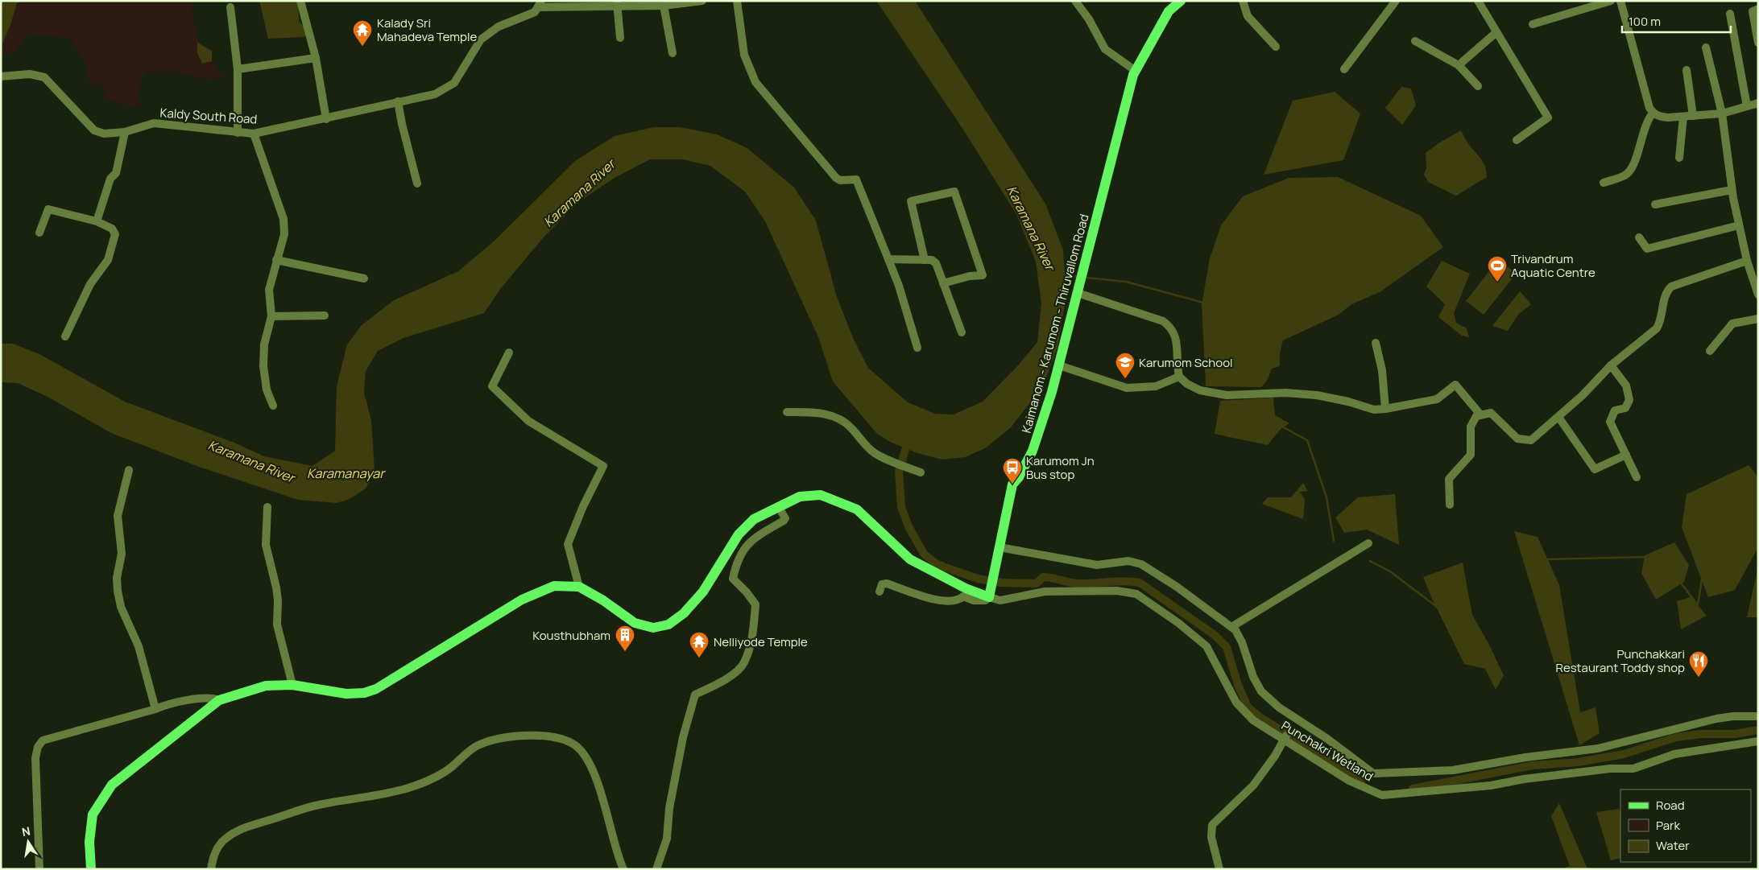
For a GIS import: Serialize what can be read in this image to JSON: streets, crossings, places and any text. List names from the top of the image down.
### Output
{
  "streets": {
    "main road": ["Kaimanom - Karumom - Thiruvallom Road"],
    "street": ["Kaldy South Road", "Punchakri Wetland"]
  },
  "crossings": [
    ["Kaimanom - Karumom - Thiruvallom Road", "Punchakri Wetland"]
  ],
  "water": ["Karamana River", "Karamanayar"],
  "places": {
    "temple": ["Kalady Sri Mahadeva Temple", "Nelliyode Temple"],
    "sports": ["Trivandrum Aquatic Centre"],
    "school or university": ["Karumom School"],
    "bus stop": ["Karumom Jn Bus stop"],
    "building": ["Kousthubham"],
    "restaurant": ["Punchakkari Restaurant Toddy shop"]
  },
  "legend": ["Road", "Park", "Water"],
  "scale_bar": "100 m",
  "north": "top"
}
